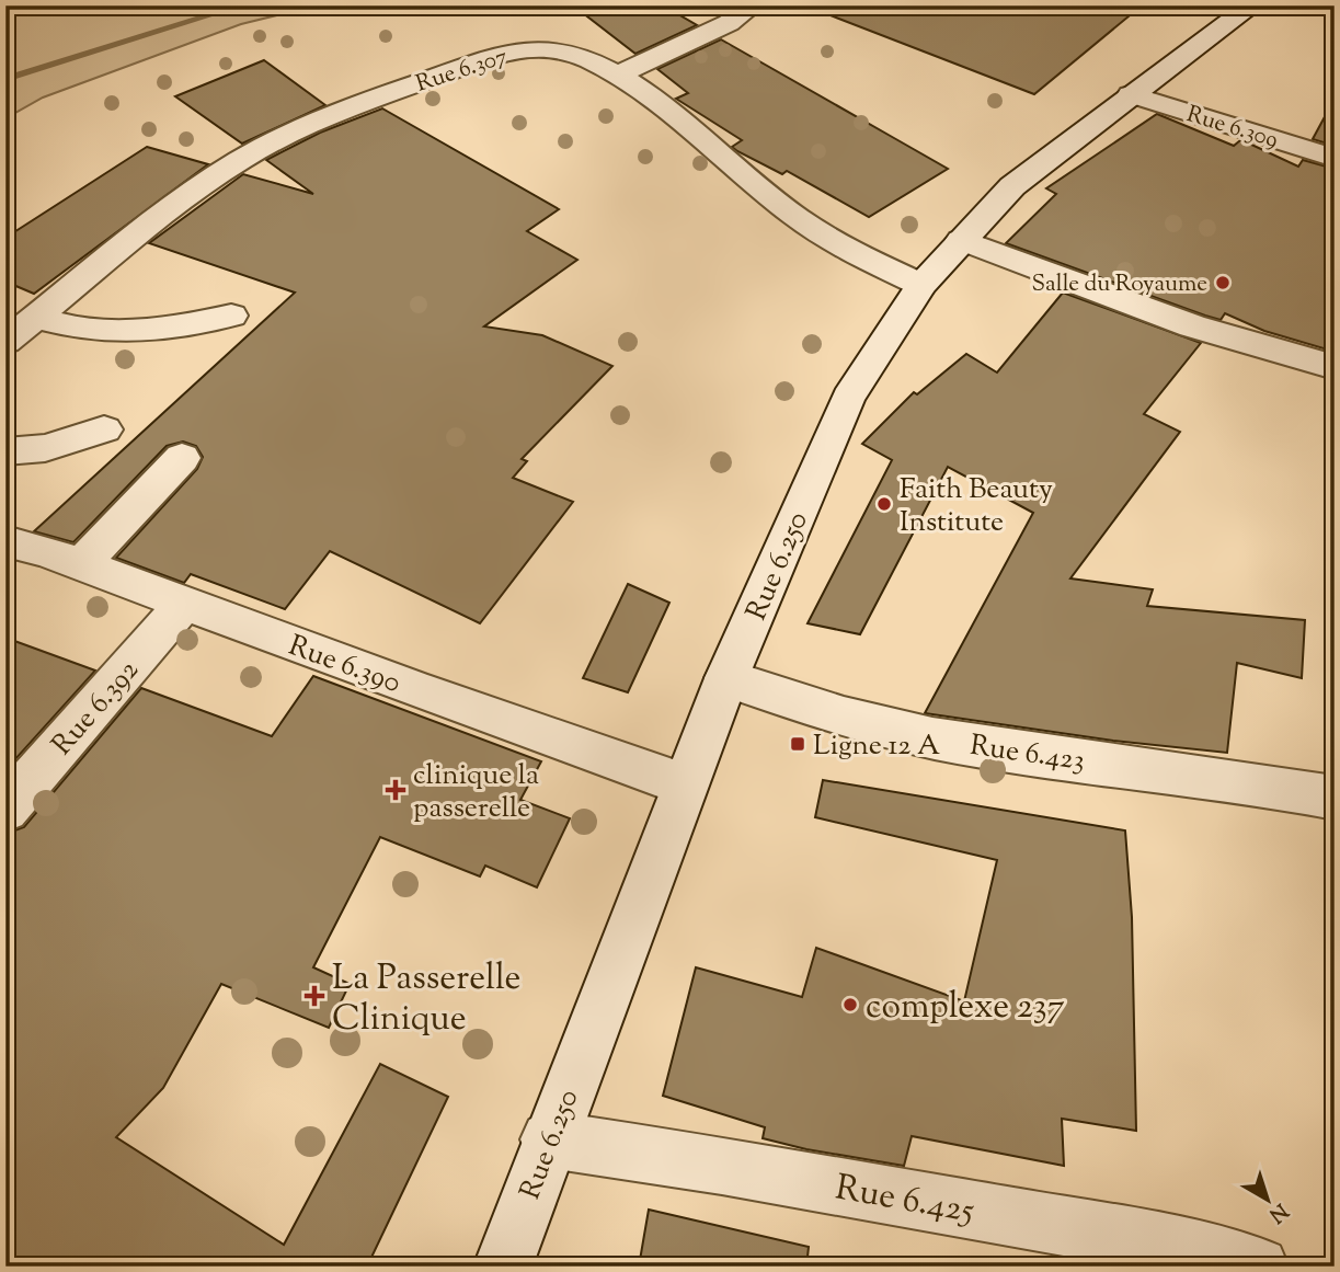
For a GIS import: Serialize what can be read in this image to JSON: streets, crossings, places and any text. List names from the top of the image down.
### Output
{
  "streets": {
    "street": [
      "Rue 6.307",
      "Rue 6.309",
      "Rue 6.250",
      "Rue 6.390",
      "Rue 6.392",
      "Rue 6.423",
      "Rue 6.425"
    ]
  },
  "crossings": [
    ["Rue 6.307", "Rue 6.250"],
    ["Rue 6.309", "Rue 6.250"],
    ["Rue 6.250", "Rue 6.390"],
    ["Rue 6.250", "Rue 6.423"],
    ["Rue 6.250", "Rue 6.425"],
    ["Rue 6.390", "Rue 6.392"]
  ],
  "places": {
    "other": ["Salle du Royaume", "Faith Beauty Institute", "complexe 237"],
    "transit": ["Ligne 12 A"],
    "health": ["clinique la passerelle", "La Passerelle Clinique"]
  },
  "north": "bottom right"
}
